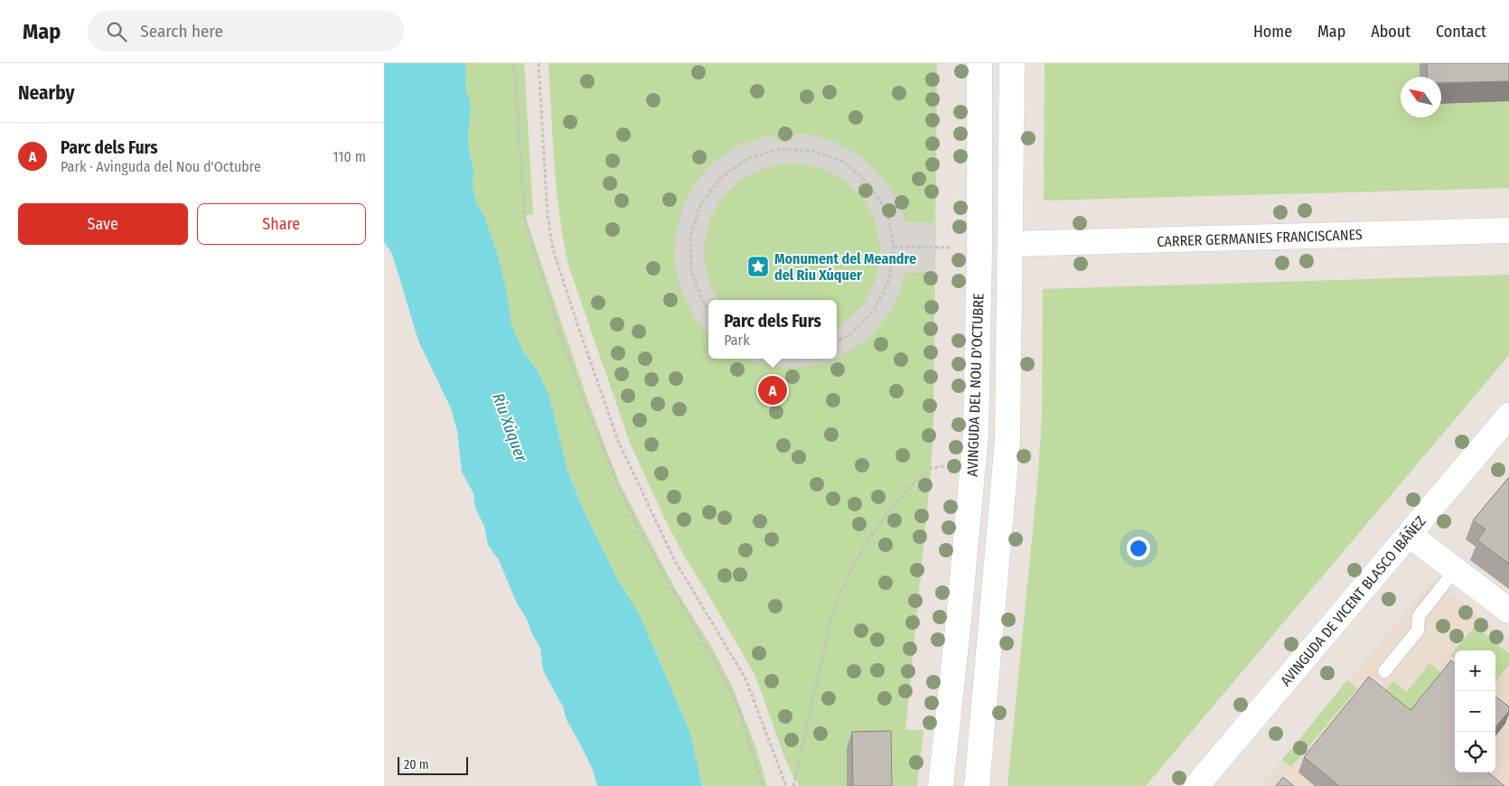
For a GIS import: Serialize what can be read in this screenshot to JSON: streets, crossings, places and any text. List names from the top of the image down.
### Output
{
  "streets": {
    "street": ["CARRER GERMANIES FRANCISCANES", "AVINGUDA DEL NOU D'OCTUBRE", "AVINGUDA DE VICENT BLASCO IBÁÑEZ"]
  },
  "water": ["Riu Xúquer"],
  "places": {
    "place": ["Monument del Meandre del Riu Xúquer"]
  },
  "scale_bar": "20 m",
  "north": "top left",
  "page": {
    "header": "Map",
    "search": "Search here",
    "nav": [
      "Home",
      "Map",
      "About",
      "Contact"
    ],
    "heading": "Nearby",
    "list": [
      {
        "mark": "A",
        "name": "Parc dels Furs",
        "note": "Park · Avinguda del Nou d'Octubre",
        "value": "110 m"
      }
    ],
    "buttons": ["Save", "Share"],
    "popup": ["Parc dels Furs", "Park"],
    "pins": "A",
    "map_buttons": ["+", "−"],
    "scale": "20 m"
  }
}
